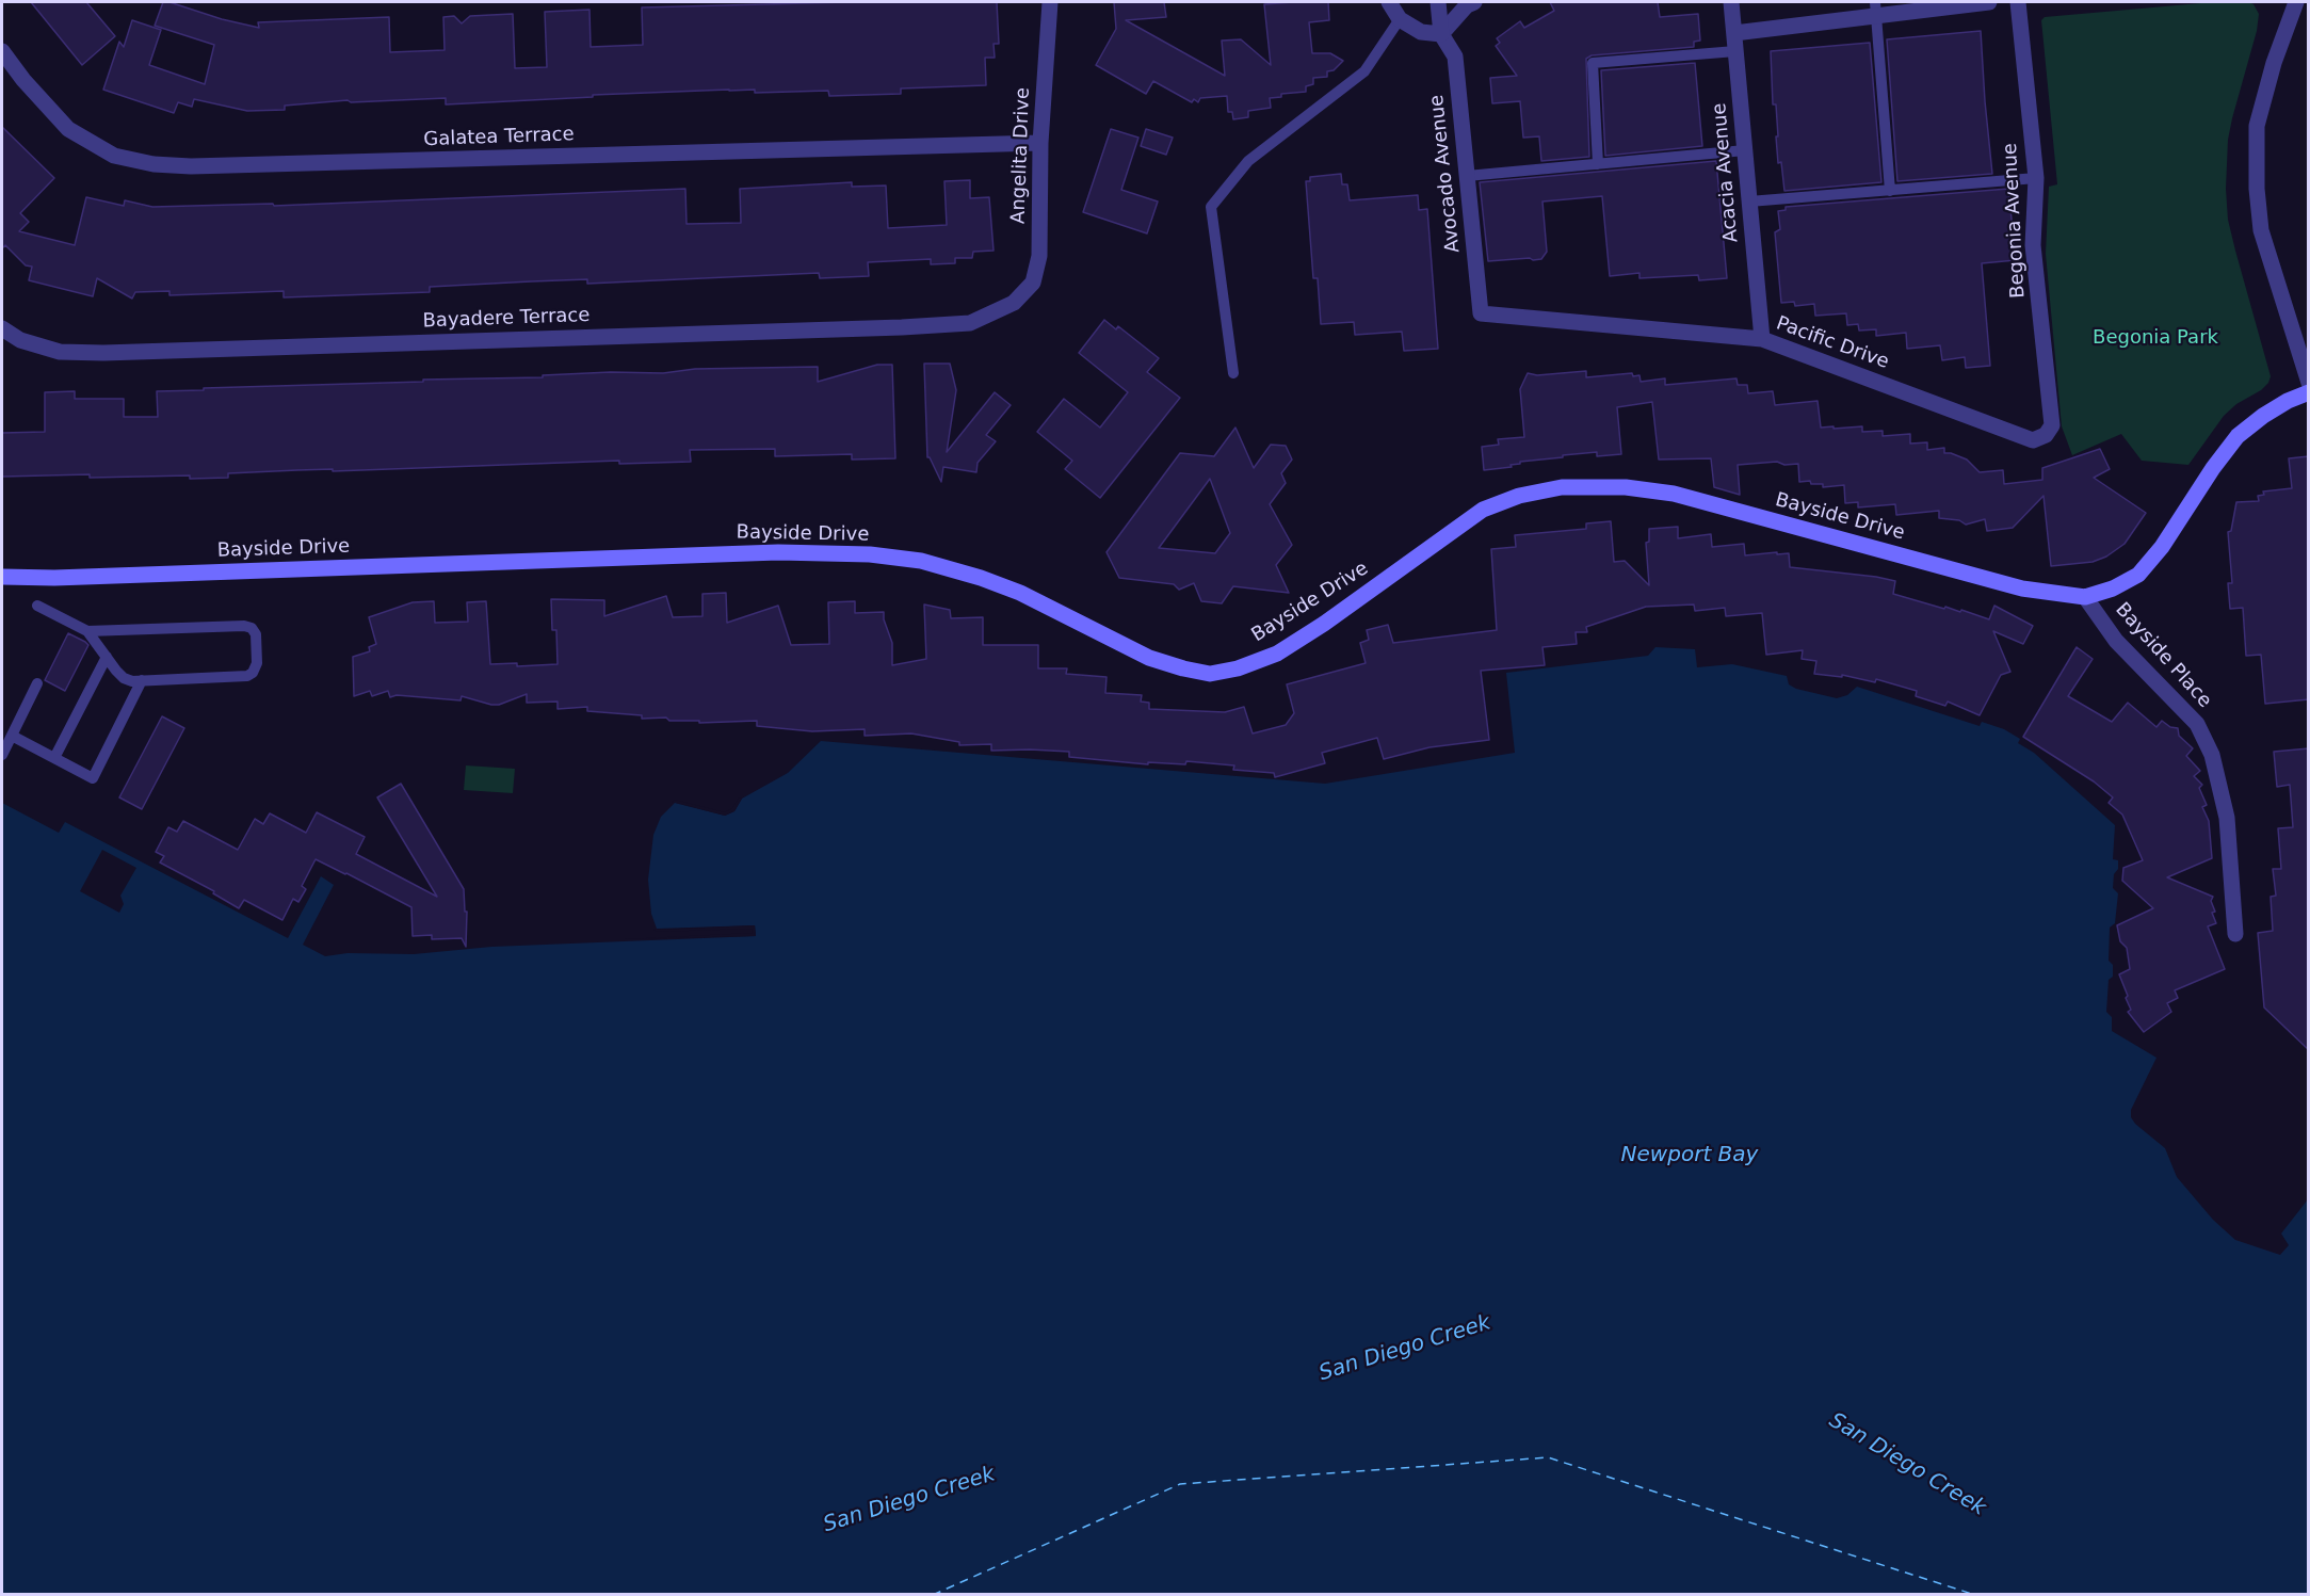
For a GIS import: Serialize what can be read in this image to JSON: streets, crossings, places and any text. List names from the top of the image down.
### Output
{
  "streets": {
    "main road": ["Bayside Drive"],
    "street": [
      "Galatea Terrace",
      "Angelita Drive",
      "Acacia Avenue",
      "Avocado Avenue",
      "Begonia Avenue",
      "Bayadere Terrace",
      "Pacific Drive",
      "Bayside Place"
    ]
  },
  "crossings": [
    ["Galatea Terrace", "Angelita Drive"],
    ["Angelita Drive", "Bayadere Terrace"],
    ["Acacia Avenue", "Pacific Drive"],
    ["Avocado Avenue", "Pacific Drive"],
    ["Begonia Avenue", "Pacific Drive"],
    ["Bayside Drive", "Bayside Place"]
  ],
  "water": ["Newport Bay", "San Diego Creek"],
  "parks": ["Begonia Park"]
}
